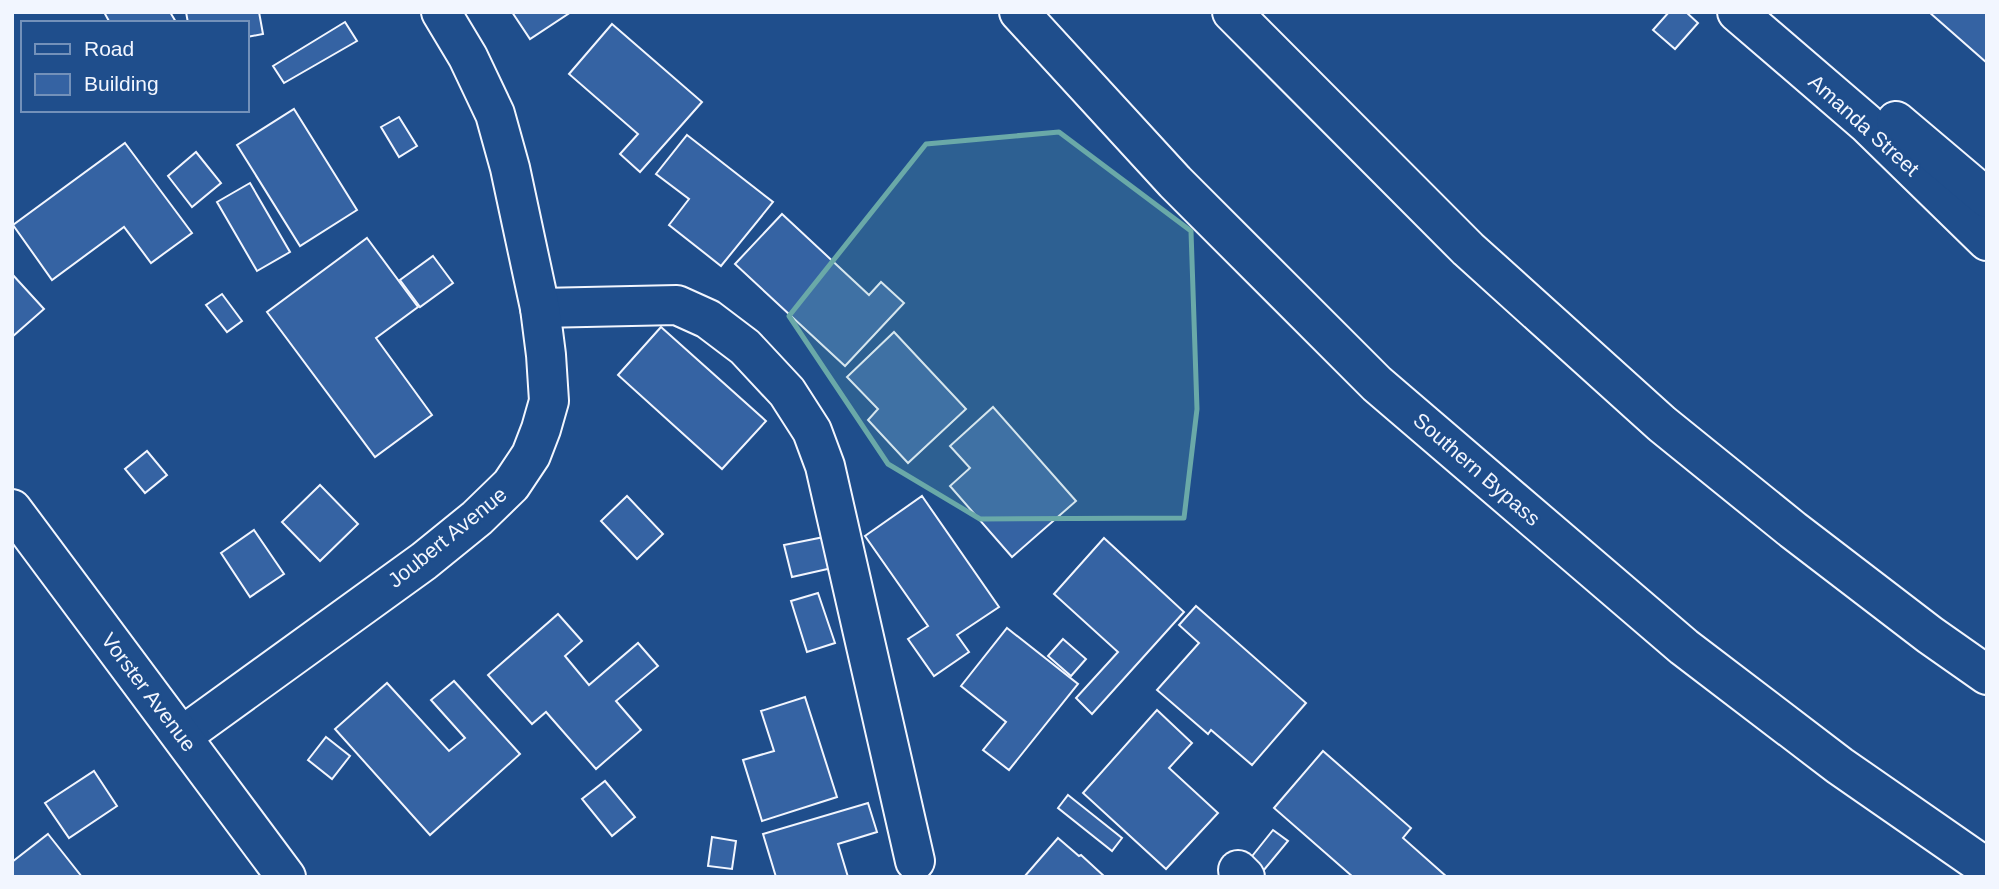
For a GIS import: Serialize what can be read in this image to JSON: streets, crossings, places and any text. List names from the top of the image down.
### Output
{
  "streets": {
    "main road": [
      "Amanda Street",
      "Southern Bypass",
      "Joubert Avenue",
      "Vorster Avenue"
    ]
  },
  "crossings": [
    ["Joubert Avenue", "Vorster Avenue"]
  ],
  "legend": ["Road", "Building"]
}
